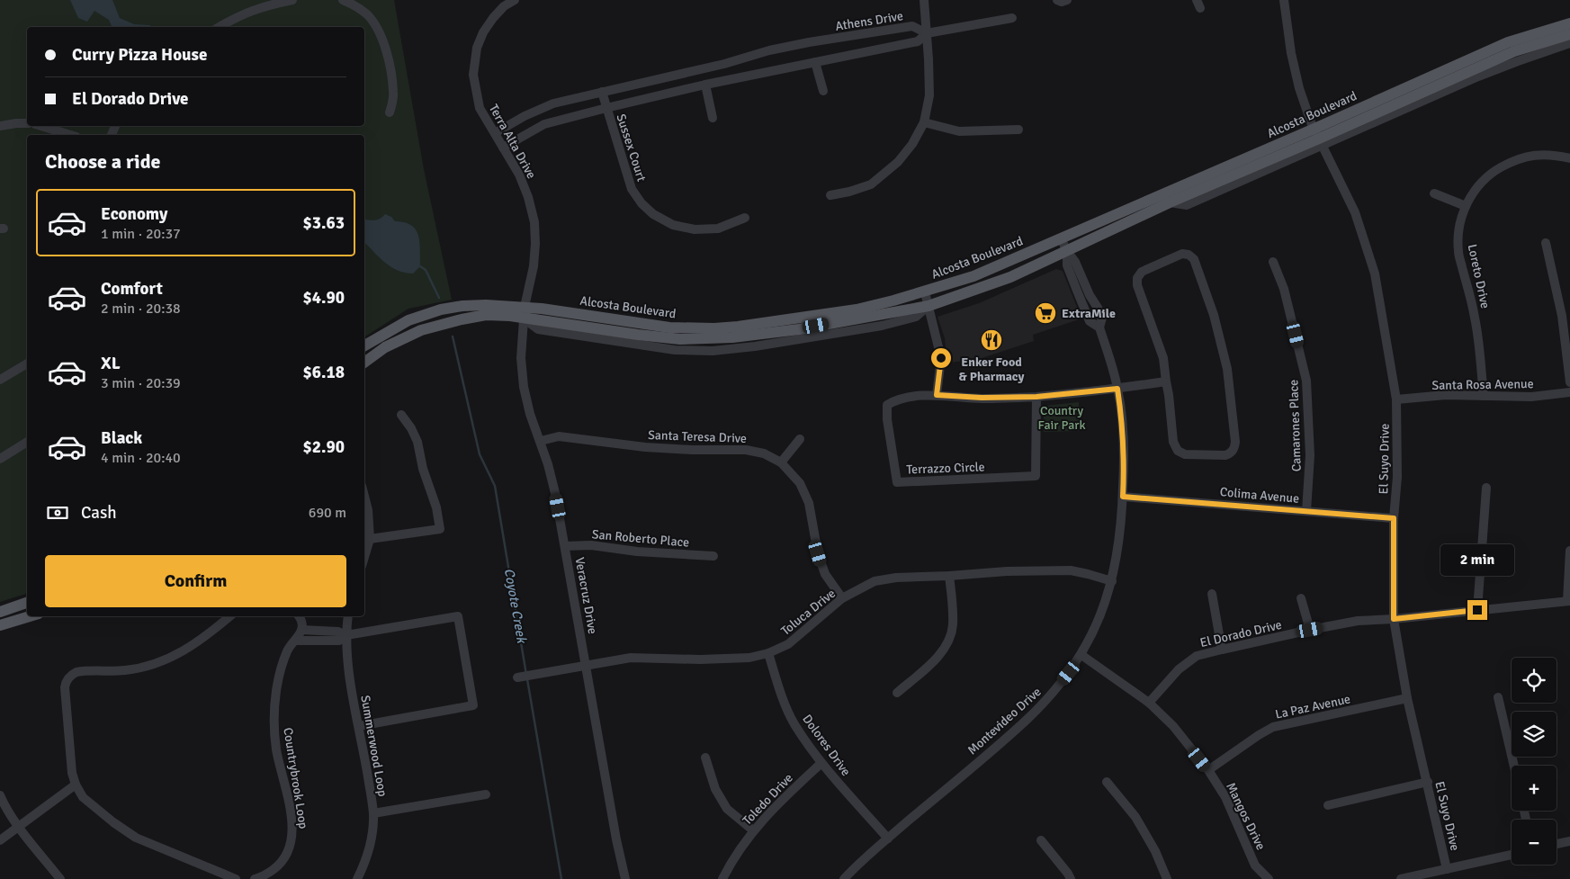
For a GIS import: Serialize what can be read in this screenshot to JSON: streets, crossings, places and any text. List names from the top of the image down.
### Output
{
  "streets": {
    "main road": ["Alcosta Boulevard"],
    "street": [
      "Athens Drive",
      "Terra Alta Drive",
      "Sussex Court",
      "Loreto Drive",
      "Santa Rosa Avenue",
      "Camarones Place",
      "Santa Teresa Drive",
      "El Suyo Drive",
      "Terrazzo Circle",
      "Colima Avenue",
      "San Roberto Place",
      "Veracruz Drive",
      "Toluca Drive",
      "El Dorado Drive",
      "La Paz Avenue",
      "Montevideo Drive",
      "Dolores Drive",
      "Summerwood Loop",
      "Countrybrook Loop",
      "Toledo Drive",
      "Mangos Drive"
    ]
  },
  "crossings": [
    ["Athens Drive", "Terra Alta Drive"],
    ["Athens Drive", "Sussex Court"],
    ["Alcosta Boulevard", "Terra Alta Drive"],
    ["Alcosta Boulevard", "El Suyo Drive"],
    ["Alcosta Boulevard", "Veracruz Drive"],
    ["Alcosta Boulevard", "Montevideo Drive"],
    ["Terra Alta Drive", "Veracruz Drive"],
    ["Loreto Drive", "Santa Rosa Avenue"],
    ["Santa Rosa Avenue", "El Suyo Drive"],
    ["Camarones Place", "Colima Avenue"],
    ["Santa Teresa Drive", "Veracruz Drive"],
    ["Santa Teresa Drive", "Toluca Drive"],
    ["El Suyo Drive", "Colima Avenue"],
    ["El Suyo Drive", "El Dorado Drive"],
    ["El Suyo Drive", "La Paz Avenue"],
    ["Terrazzo Circle", "Montevideo Drive"],
    ["Colima Avenue", "Montevideo Drive"],
    ["San Roberto Place", "Veracruz Drive"],
    ["Veracruz Drive", "Toluca Drive"],
    ["Toluca Drive", "Montevideo Drive"],
    ["Toluca Drive", "Dolores Drive"],
    ["El Dorado Drive", "Mangos Drive"],
    ["La Paz Avenue", "Mangos Drive"],
    ["Montevideo Drive", "Dolores Drive"],
    ["Montevideo Drive", "Mangos Drive"],
    ["Dolores Drive", "Toledo Drive"]
  ],
  "water": ["Coyote Creek"],
  "parks": ["Country Fair Park"],
  "places": {
    "supermarket": ["ExtraMile"],
    "restaurant": ["Enker Food & Pharmacy"]
  },
  "page": {
    "banner": ["Curry Pizza House", "El Dorado Drive"],
    "heading": "Choose a ride",
    "list": [
      {
        "name": "Economy",
        "note": "1 min · 20:37",
        "value": "$3.63"
      },
      {
        "name": "Comfort",
        "note": "2 min · 20:38",
        "value": "$4.90"
      },
      {
        "name": "XL",
        "note": "3 min · 20:39",
        "value": "$6.18"
      },
      {
        "name": "Black",
        "note": "4 min · 20:40",
        "value": "$2.90"
      }
    ],
    "pay": ["Cash", "690 m"],
    "bubble": "2 min",
    "buttons": "Confirm",
    "map_buttons": ["+", "−"]
  }
}
